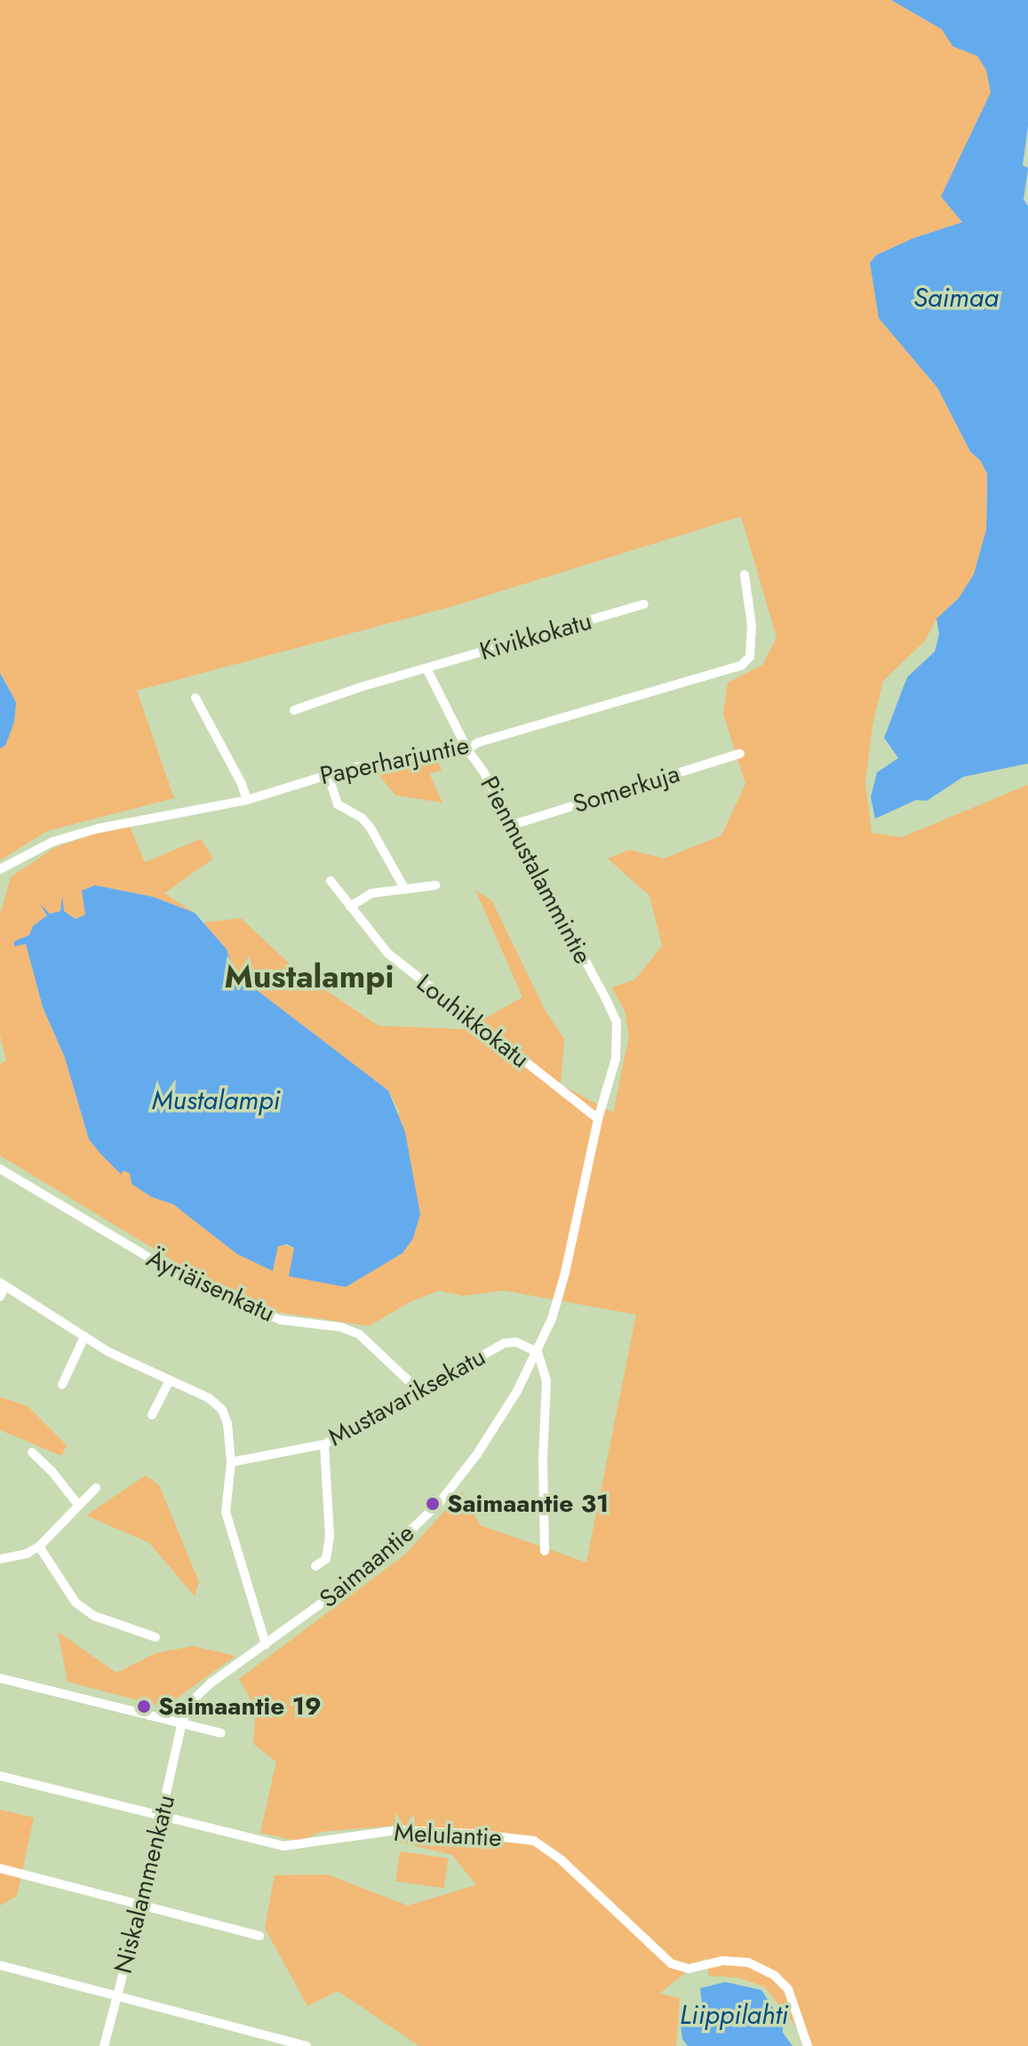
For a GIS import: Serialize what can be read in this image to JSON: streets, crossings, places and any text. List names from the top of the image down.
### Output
{
  "streets": {
    "street": [
      "Kivikkokatu",
      "Paperharjuntie",
      "Somerkuja",
      "Pienmustalammintie",
      "Louhikkokatu",
      "Äyriäisenkatu",
      "Mustavariksekatu",
      "Saimaantie",
      "Melulantie",
      "Niskalammenkatu"
    ]
  },
  "crossings": [
    ["Kivikkokatu", "Pienmustalammintie"],
    ["Paperharjuntie", "Pienmustalammintie"],
    ["Somerkuja", "Pienmustalammintie"],
    ["Pienmustalammintie", "Saimaantie"],
    ["Louhikkokatu", "Saimaantie"],
    ["Äyriäisenkatu", "Mustavariksekatu"],
    ["Mustavariksekatu", "Saimaantie"],
    ["Saimaantie", "Niskalammenkatu"],
    ["Melulantie", "Niskalammenkatu"]
  ],
  "districts": ["Mustalampi"],
  "water": ["Saimaa", "Mustalampi", "Liippilahti"],
  "places": ["Saimaantie 31", "Saimaantie 19"]
}
